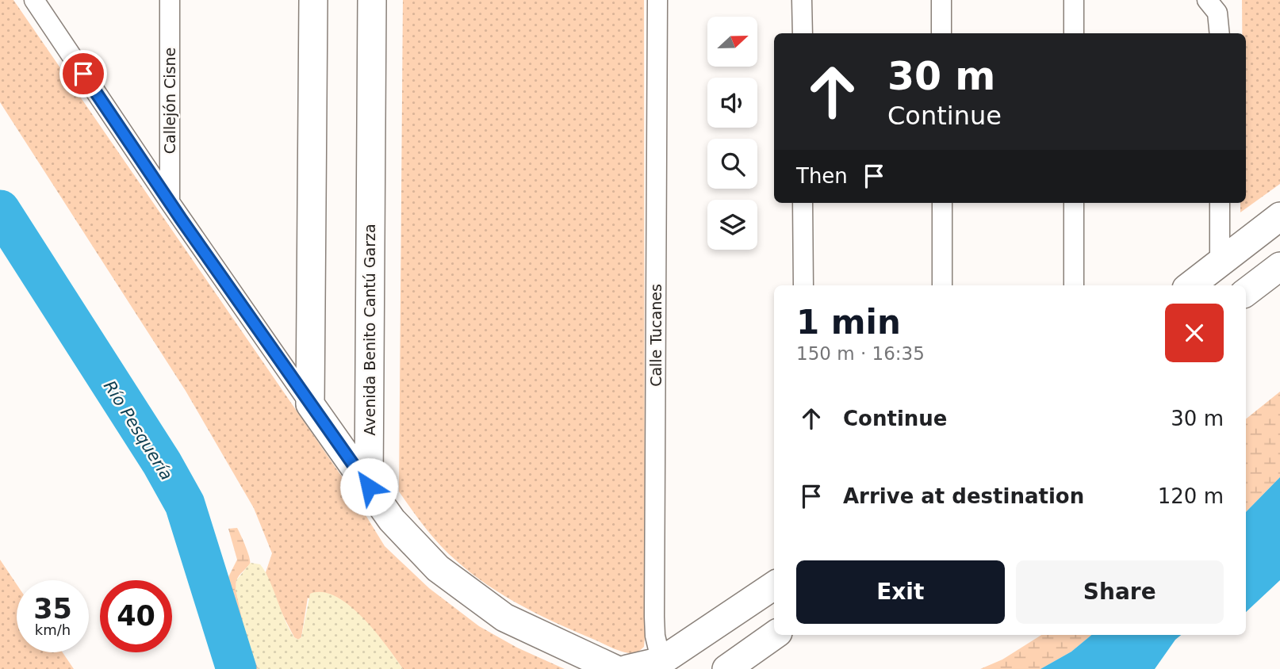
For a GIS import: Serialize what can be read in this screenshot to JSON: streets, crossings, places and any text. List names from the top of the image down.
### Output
{
  "streets": {
    "street": ["Callejón Cisne", "Avenida Benito Cantú Garza", "Calle Tucanes"]
  },
  "water": ["Río Pesquería"],
  "north": "right",
  "page": {
    "turn": ["30 m", "Continue"],
    "then": "Then",
    "heading": ["1 min", "150 m · 16:35"],
    "list": [
      {
        "name": "Continue",
        "value": "30 m"
      },
      {
        "name": "Arrive at destination",
        "value": "120 m"
      }
    ],
    "buttons": ["Exit", "Share"],
    "speed": "35 km/h",
    "limit": "40"
  }
}
